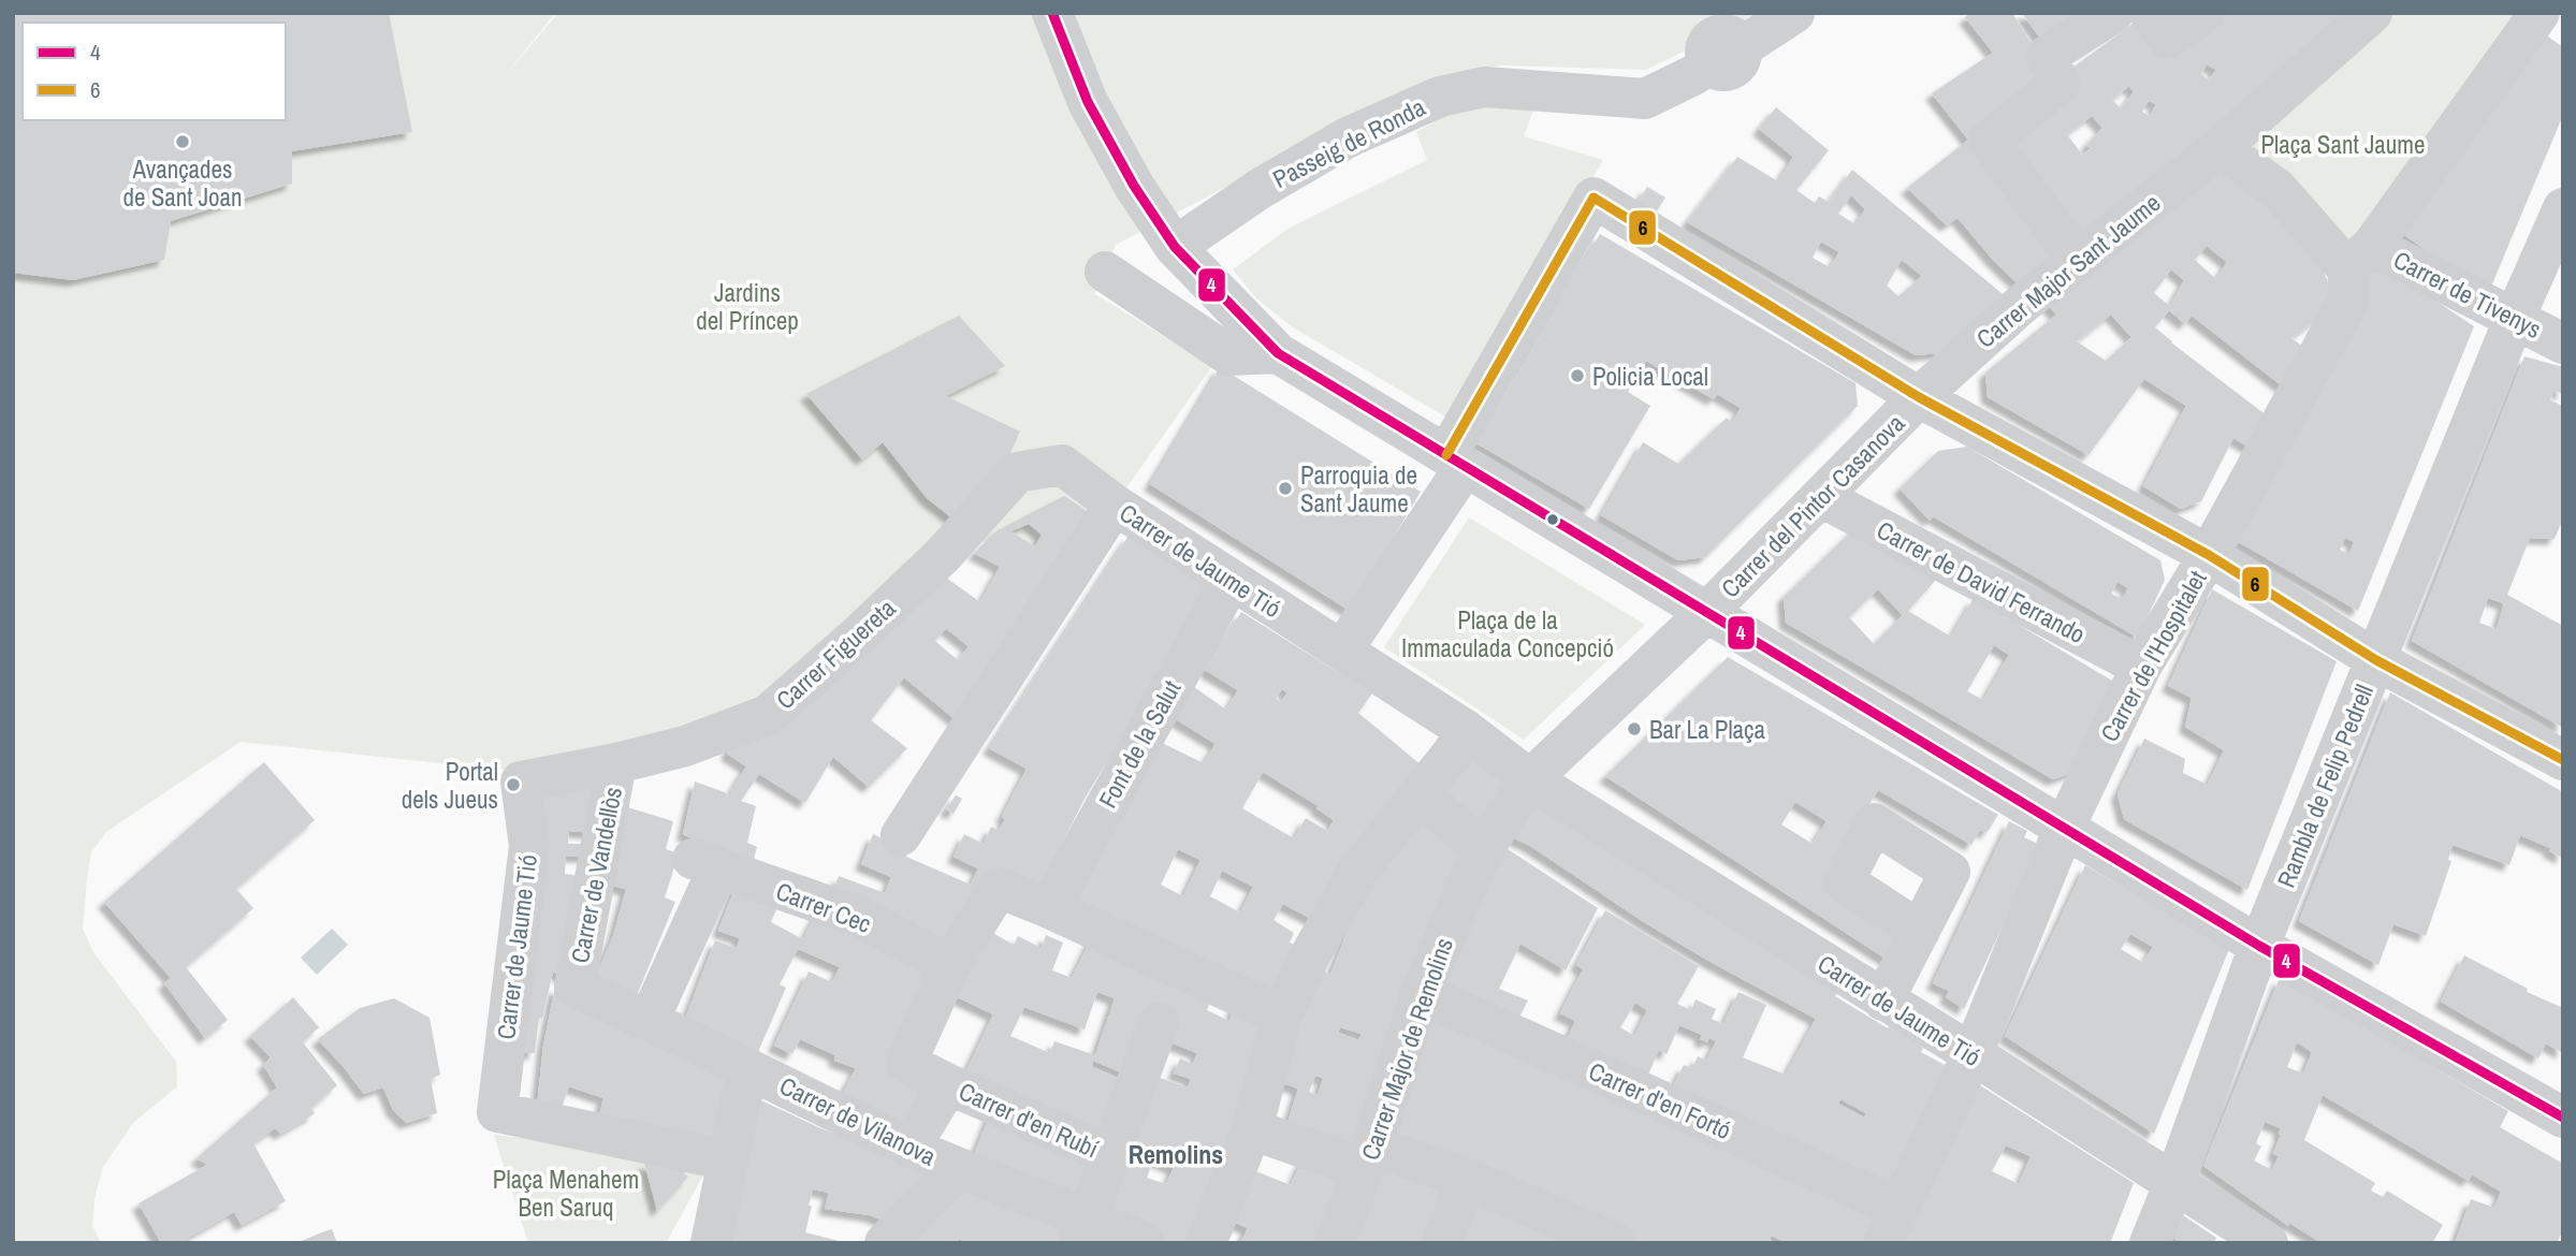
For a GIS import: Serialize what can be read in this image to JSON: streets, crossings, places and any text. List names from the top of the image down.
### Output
{
  "streets": {
    "street": [
      "Passeig de Ronda",
      "Carrer Major Sant Jaume",
      "Carrer de Tivenys",
      "Carrer del Pintor Casanova",
      "Carrer de Jaume Tió",
      "Carrer de David Ferrando",
      "Carrer Figuereta",
      "Carrer de l'Hospitalet",
      "Font de la Salut",
      "Rambla de Felip Pedrell",
      "Carrer de Vandellòs",
      "Carrer Cec",
      "Carrer Major de Remolins",
      "Carrer d'en Fortó",
      "Carrer d'en Rubí",
      "Carrer de Vilanova"
    ]
  },
  "crossings": [
    ["Carrer Major Sant Jaume", "Carrer del Pintor Casanova"],
    ["Carrer de Tivenys", "Carrer de l'Hospitalet"],
    ["Carrer de Tivenys", "Rambla de Felip Pedrell"],
    ["Carrer del Pintor Casanova", "Carrer de David Ferrando"],
    ["Carrer de Jaume Tió", "Carrer Figuereta"],
    ["Carrer de Jaume Tió", "Carrer de l'Hospitalet"],
    ["Carrer de Jaume Tió", "Font de la Salut"],
    ["Carrer de Jaume Tió", "Rambla de Felip Pedrell"],
    ["Carrer de Jaume Tió", "Carrer Major de Remolins"],
    ["Carrer de David Ferrando", "Carrer de l'Hospitalet"],
    ["Carrer Figuereta", "Carrer de Vandellòs"],
    ["Carrer de l'Hospitalet", "Carrer d'en Fortó"],
    ["Carrer de Vandellòs", "Carrer de Vilanova"],
    ["Carrer Cec", "Carrer d'en Rubí"],
    ["Carrer Cec", "Carrer de Vilanova"],
    ["Carrer Major de Remolins", "Carrer d'en Fortó"]
  ],
  "districts": ["Remolins"],
  "parks": [
    "Plaça Sant Jaume",
    "Jardins del Príncep",
    "Plaça de la Immaculada Concepció",
    "Plaça Menahem Ben Saruq"
  ],
  "places": [
    "Avançades de Sant Joan",
    "Policia Local",
    "Parroquia de Sant Jaume",
    "Bar La Plaça",
    "Portal dels Jueus"
  ],
  "lines": ["transit line 4", "transit line 6"],
  "legend": ["4", "6"]
}
